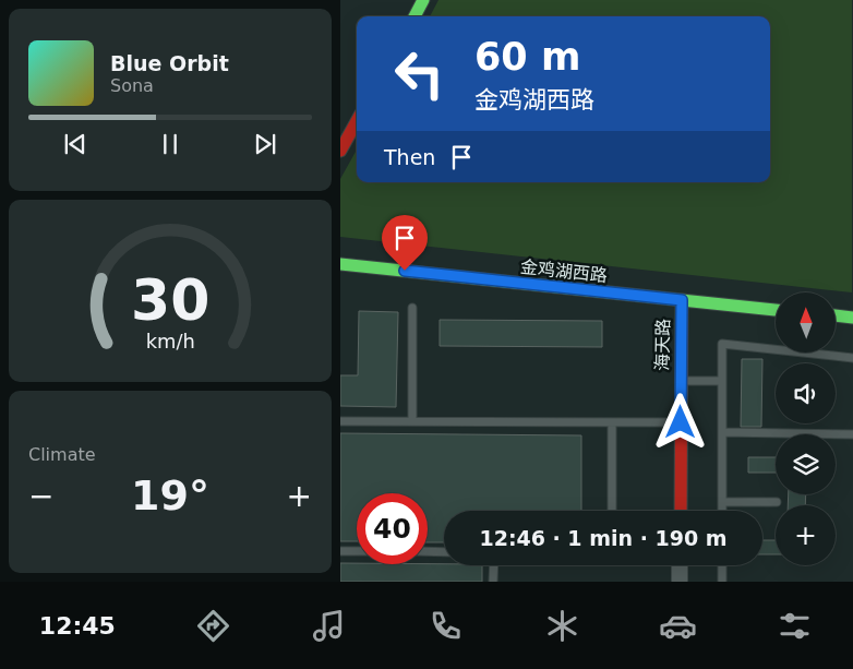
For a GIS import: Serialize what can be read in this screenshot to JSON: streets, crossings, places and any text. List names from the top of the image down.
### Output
{
  "streets": {
    "street": ["金鸡湖西路", "海天路"]
  },
  "crossings": [
    ["金鸡湖西路", "海天路"]
  ],
  "north": "top",
  "page": {
    "turn": ["60 m", "金鸡湖西路"],
    "song": ["Blue Orbit", "Sona"],
    "then": "Then",
    "map_buttons": "+",
    "tile": "Climate",
    "heat": ["−", "19°", "+"],
    "limit": "40",
    "trip": "12:46 · 1 min · 190 m",
    "tabs": "12:45",
    "gauge": ["30", "km/h"]
  }
}
